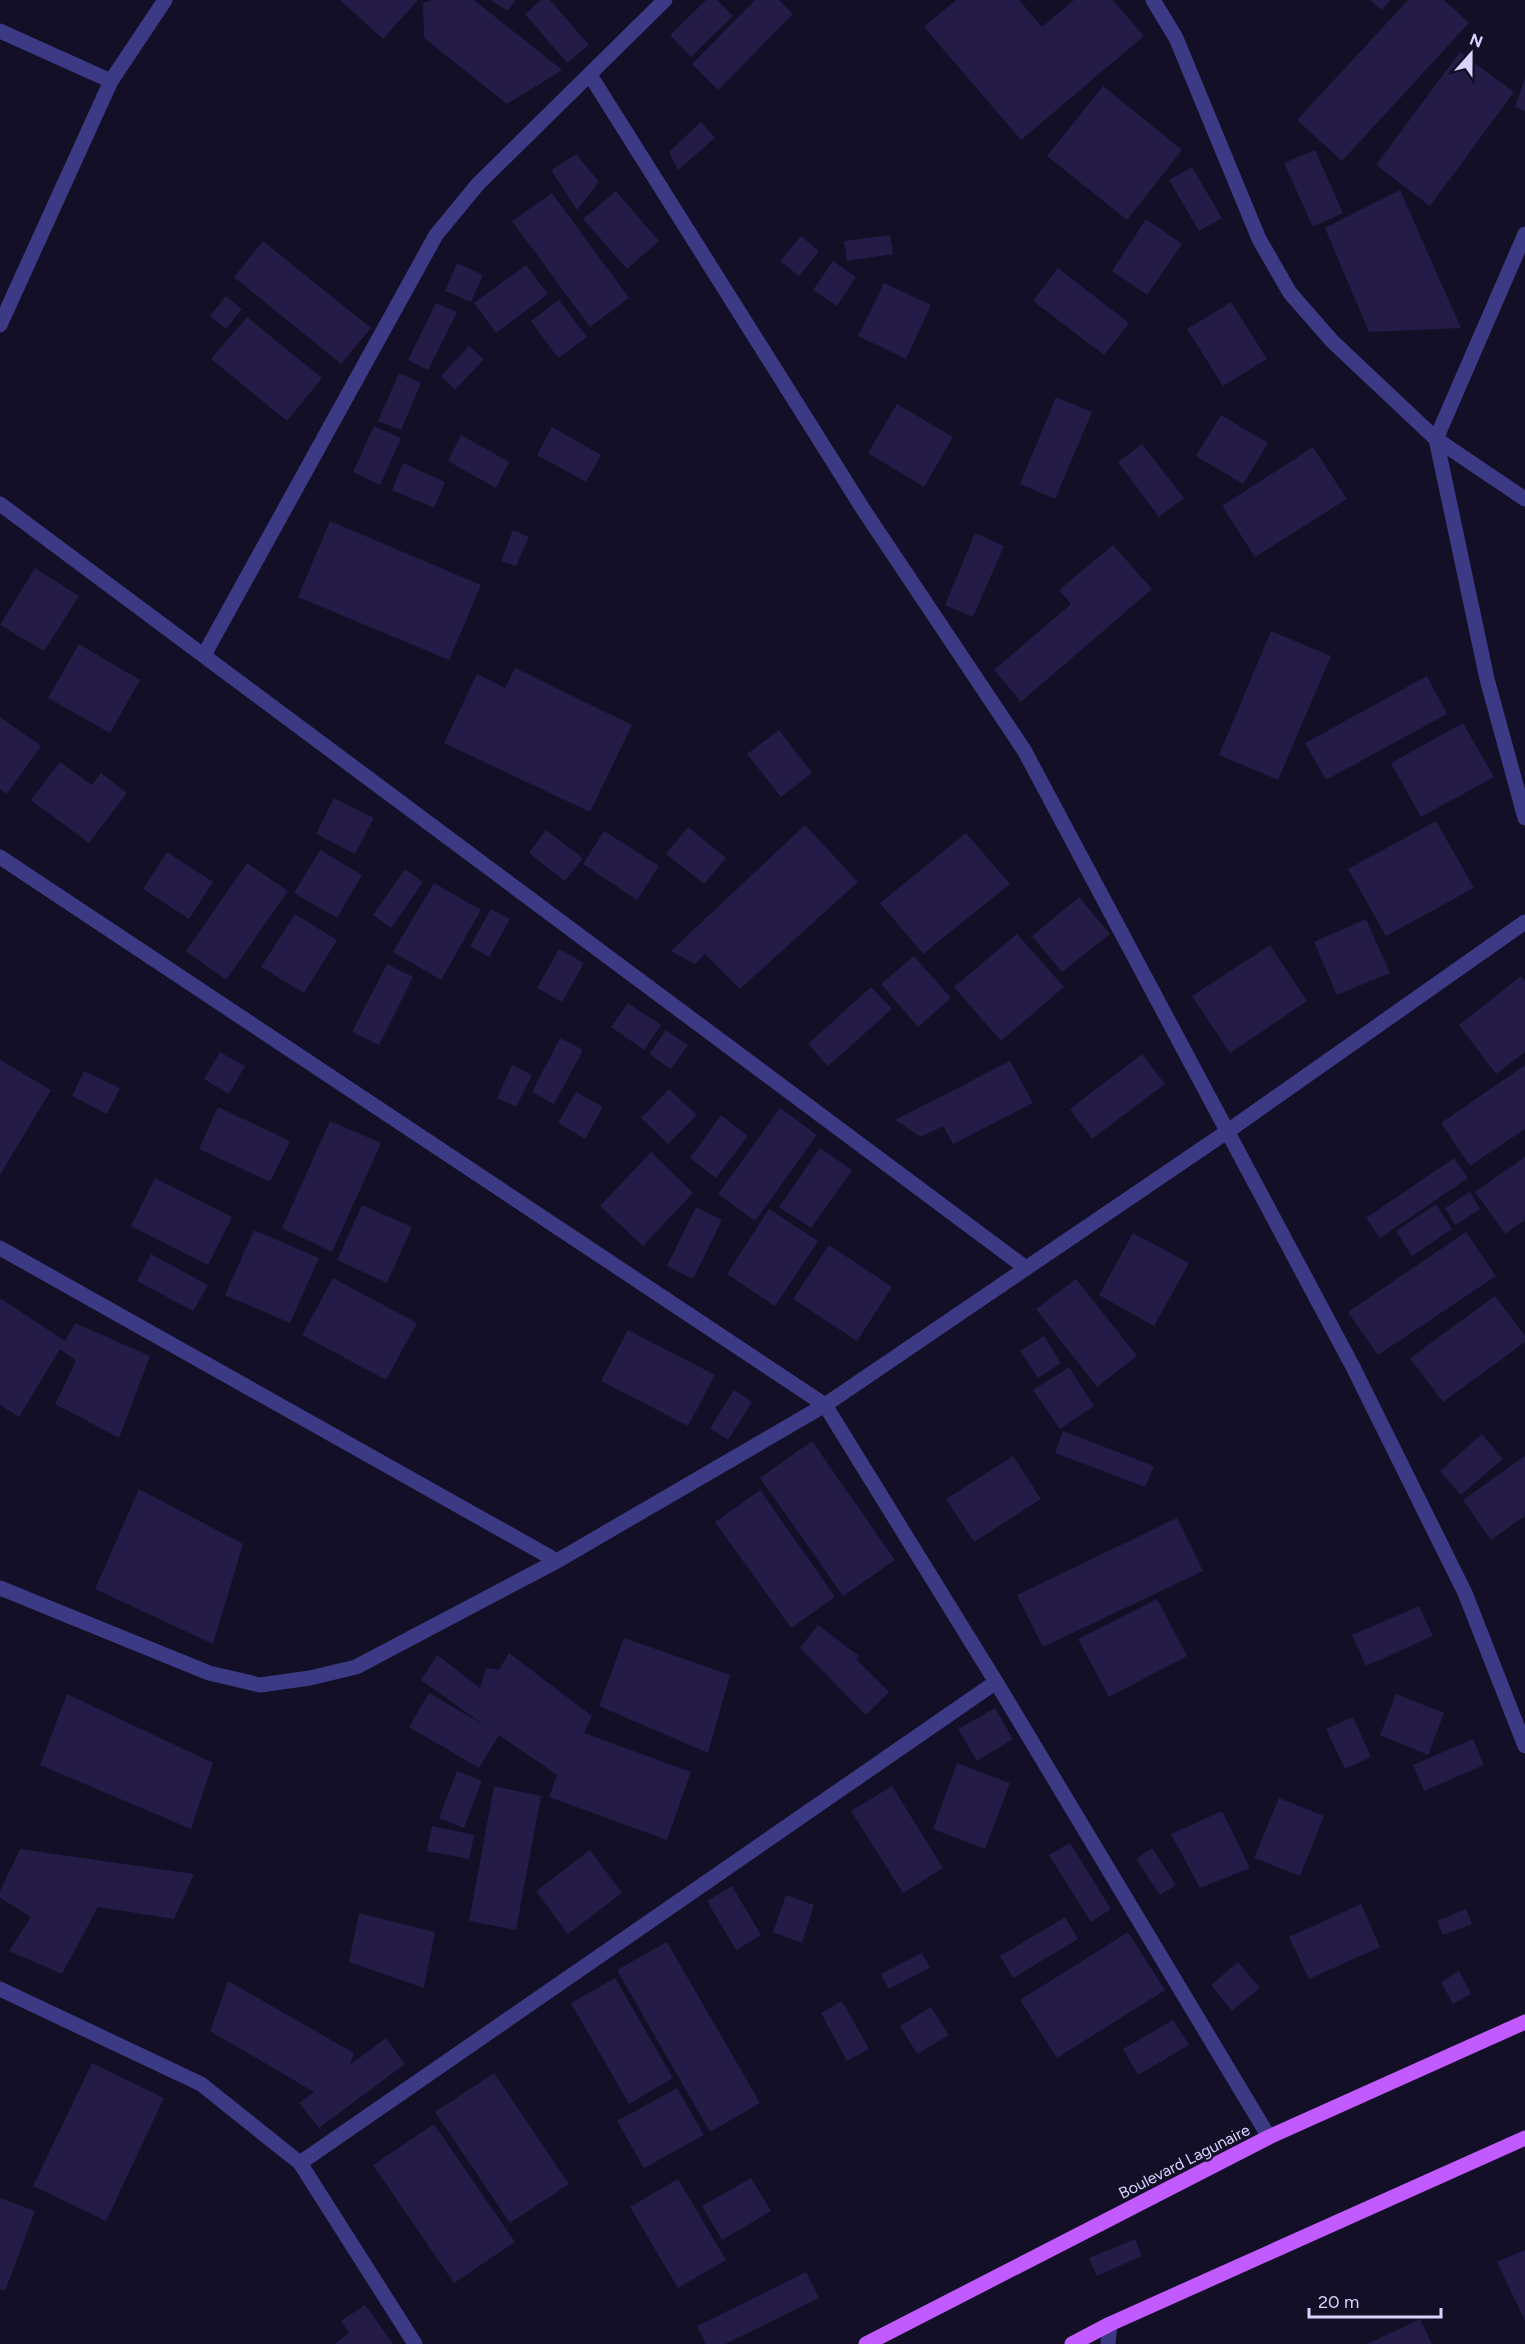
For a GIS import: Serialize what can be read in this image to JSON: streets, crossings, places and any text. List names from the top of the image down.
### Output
{
  "streets": {
    "main road": ["Boulevard Lagunaire"]
  },
  "scale_bar": "20 m",
  "north": "top"
}
